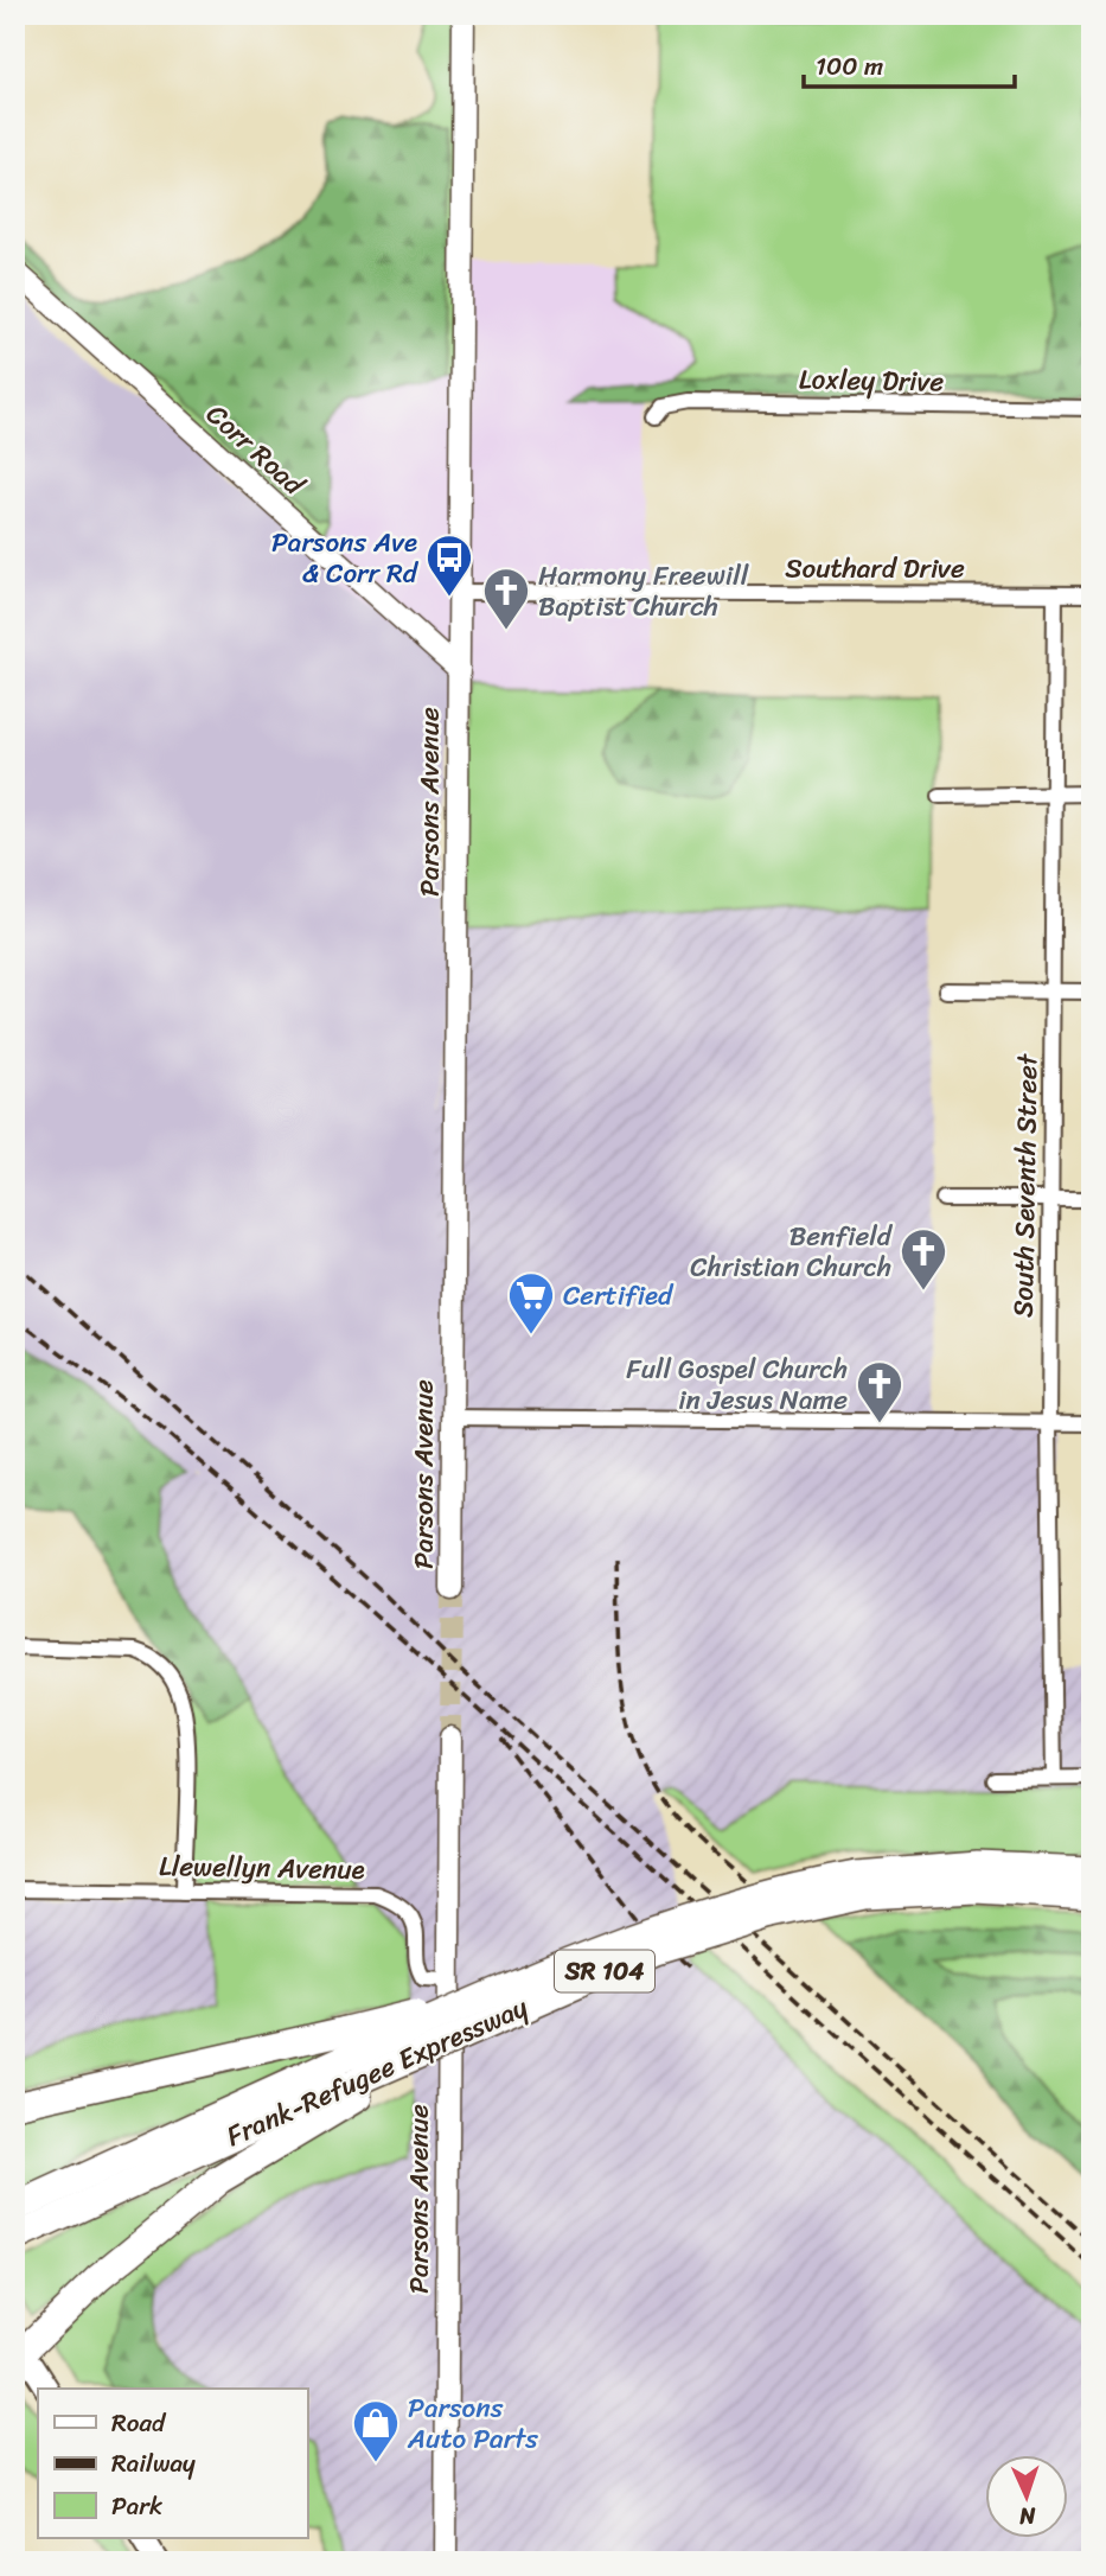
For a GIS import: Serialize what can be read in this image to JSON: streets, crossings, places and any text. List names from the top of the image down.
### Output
{
  "streets": {
    "highway": ["SR 104", "Frank-Refugee Expressway"],
    "street": [
      "Loxley Drive",
      "Corr Road",
      "Southard Drive",
      "Parsons Avenue",
      "South Seventh Street",
      "Llewellyn Avenue"
    ]
  },
  "crossings": [
    ["Corr Road", "Parsons Avenue"],
    ["Southard Drive", "Parsons Avenue"],
    ["Southard Drive", "South Seventh Street"],
    ["Parsons Avenue", "Llewellyn Avenue"]
  ],
  "places": {
    "bus stop": ["Parsons Ave & Corr Rd"],
    "church": ["Harmony Freewill Baptist Church", "Benfield Christian Church", "Full Gospel Church in Jesus Name"],
    "supermarket": ["Certified"],
    "shop": ["Parsons Auto Parts"]
  },
  "legend": ["Road", "Railway", "Park"],
  "scale_bar": "100 m",
  "north": "bottom"
}
